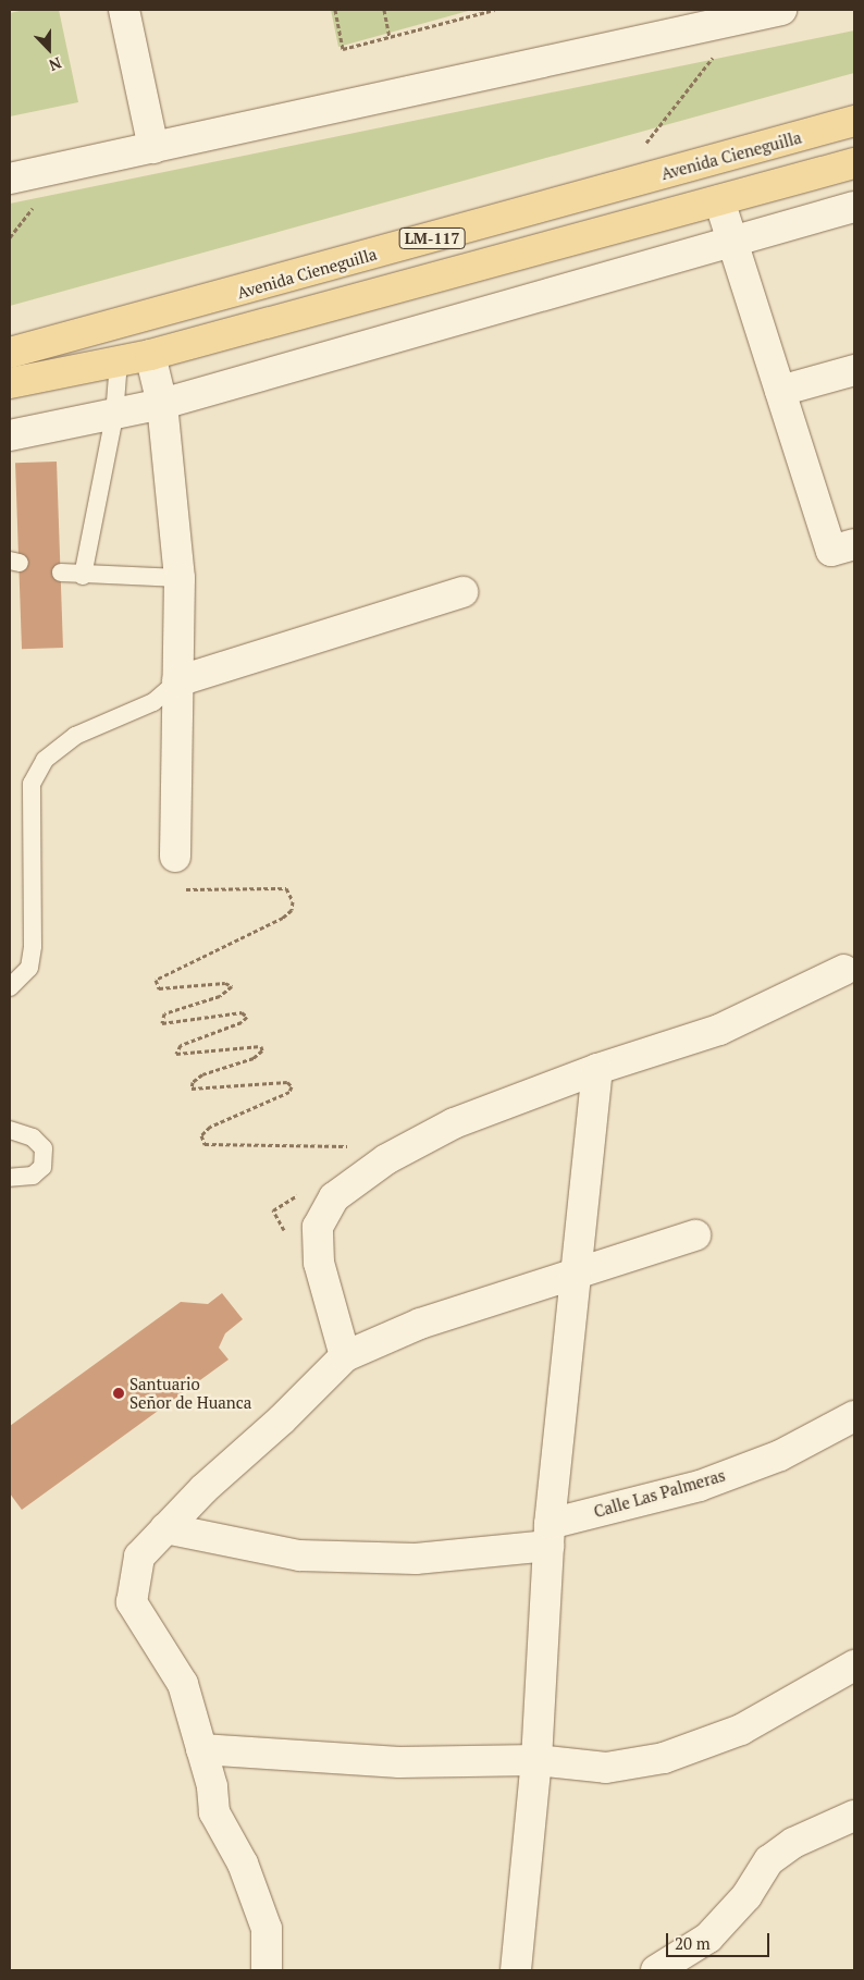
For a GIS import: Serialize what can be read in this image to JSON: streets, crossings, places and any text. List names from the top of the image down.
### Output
{
  "streets": {
    "main road": ["Avenida Cieneguilla", "LM-117"],
    "street": ["Calle Las Palmeras"]
  },
  "places": ["Santuario Señor de Huanca"],
  "scale_bar": "20 m",
  "north": "bottom"
}
